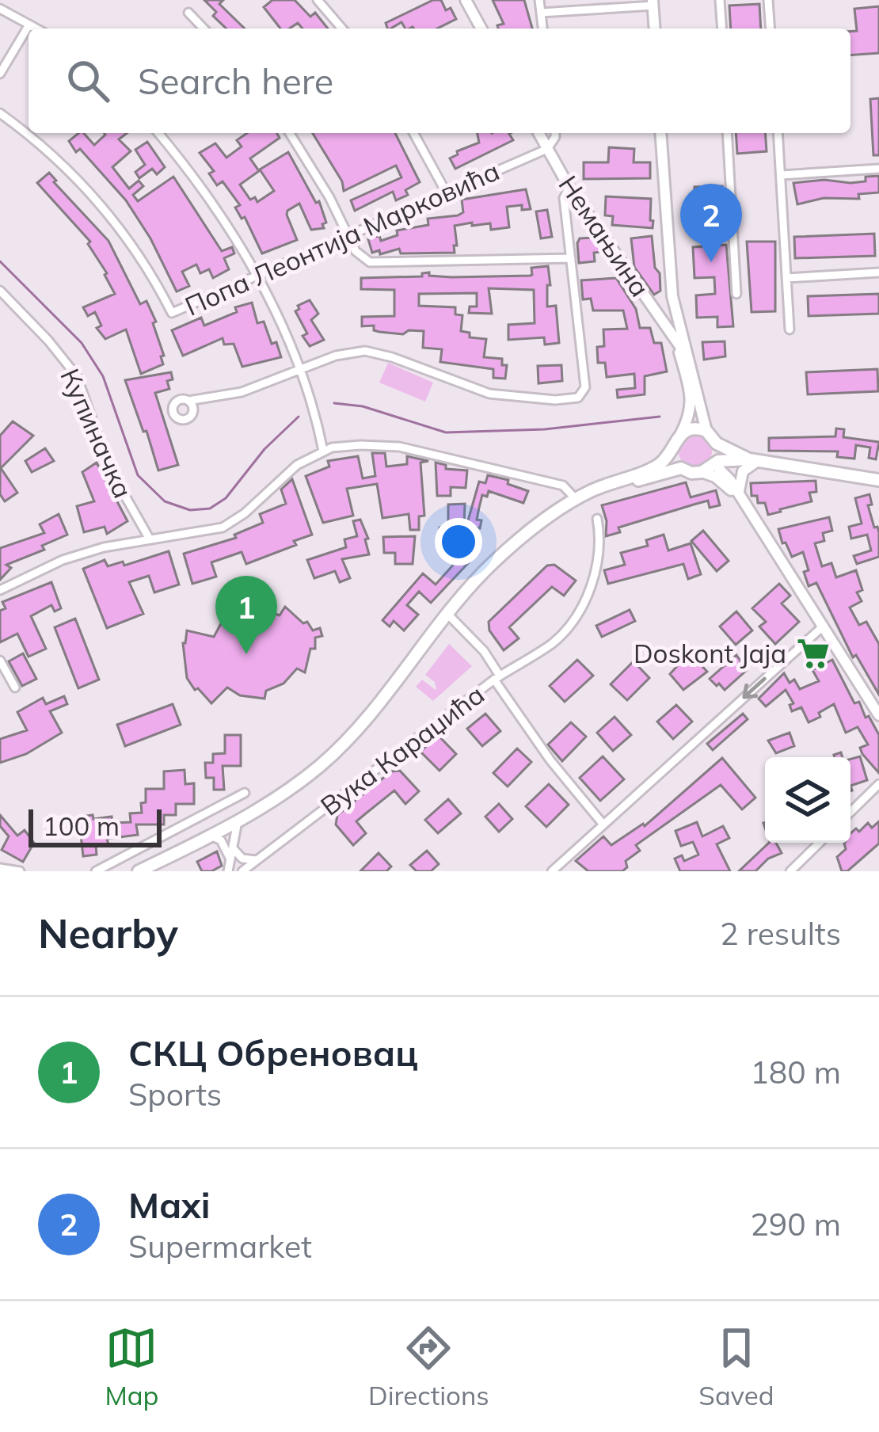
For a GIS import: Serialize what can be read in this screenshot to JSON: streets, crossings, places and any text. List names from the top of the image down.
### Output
{
  "streets": {
    "street": [
      "Немањина",
      "Попа Леонтија Марковића",
      "Купиначка",
      "Вука Караџића"
    ]
  },
  "crossings": [
    ["Немањина", "Попа Леонтија Марковића"]
  ],
  "places": {
    "supermarket": ["Doskont Jaja"]
  },
  "scale_bar": "100 m",
  "page": {
    "search": "Search here",
    "pins": ["2", "1"],
    "scale": "100 m",
    "heading": ["Nearby", "2 results"],
    "list": [
      {
        "mark": "1",
        "name": "СКЦ Обреновац",
        "note": "Sports",
        "value": "180 m"
      },
      {
        "mark": "2",
        "name": "Maxi",
        "note": "Supermarket",
        "value": "290 m"
      }
    ],
    "nav": ["Map", "Directions", "Saved"]
  }
}
